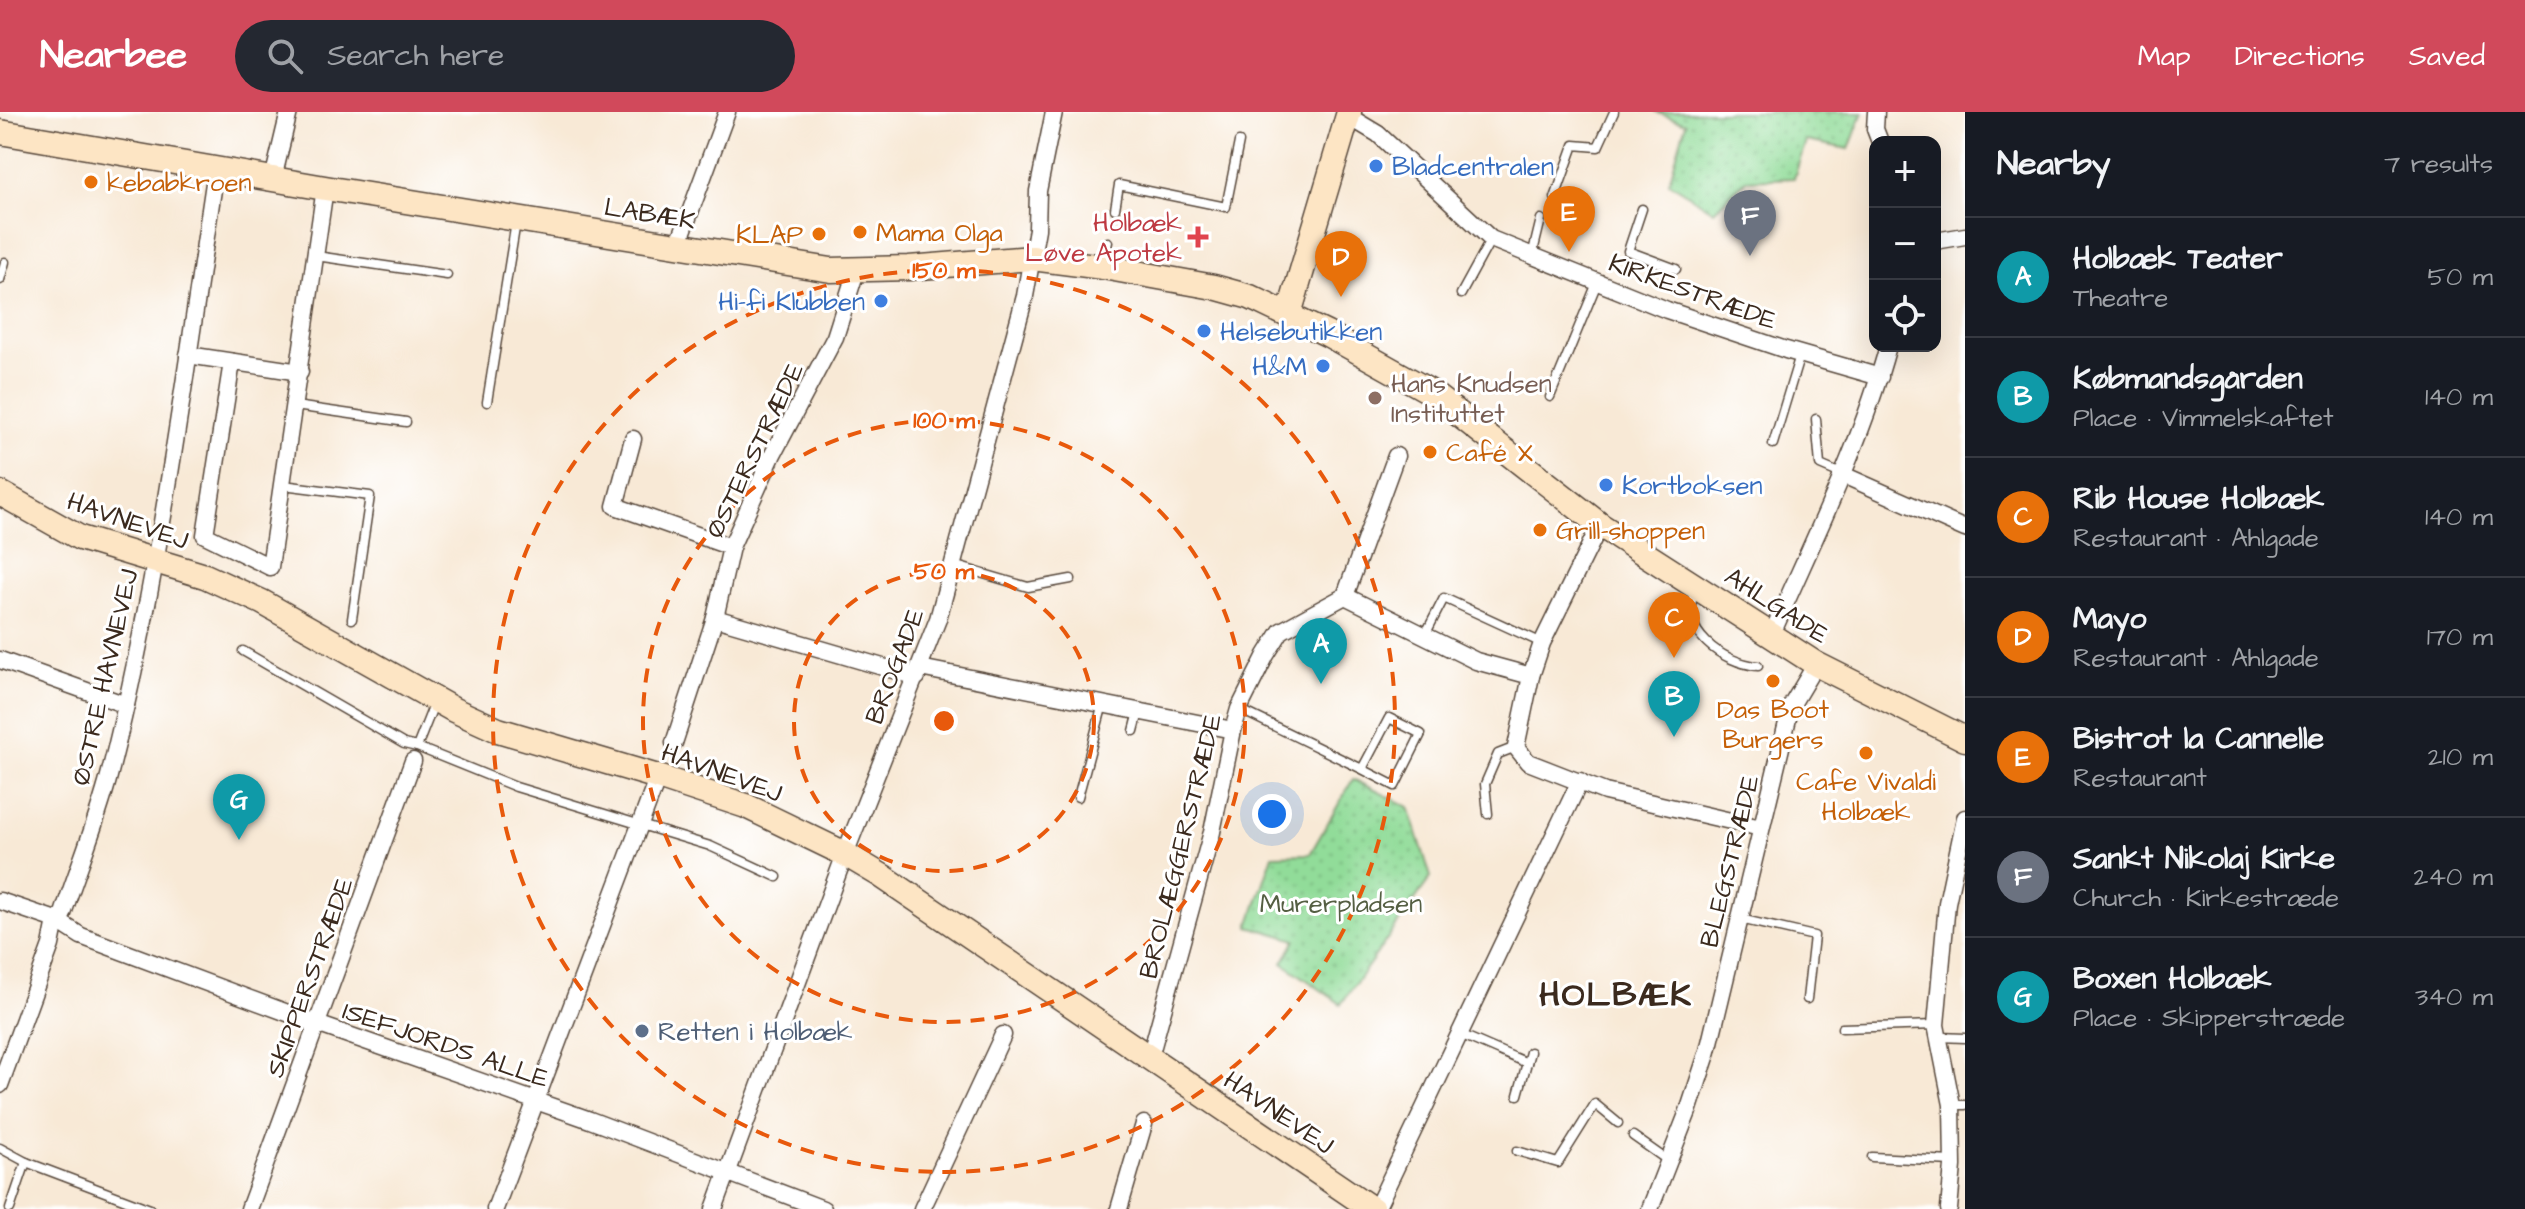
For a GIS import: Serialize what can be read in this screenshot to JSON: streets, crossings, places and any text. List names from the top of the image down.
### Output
{
  "streets": {
    "street": [
      "LABÆK",
      "KIRKESTRÆDE",
      "ØSTERSTRÆDE",
      "HAVNEVEJ",
      "AHLGADE",
      "BROGADE",
      "ØSTRE HAVNEVEJ",
      "BROLÆGGERSTRÆDE",
      "BLEGSTRÆDE",
      "SKIPPERSTRÆDE",
      "ISEFJORDS ALLE"
    ]
  },
  "crossings": [
    ["LABÆK", "ØSTERSTRÆDE"],
    ["LABÆK", "AHLGADE"],
    ["LABÆK", "BROGADE"],
    ["LABÆK", "ØSTRE HAVNEVEJ"],
    ["HAVNEVEJ", "BROGADE"],
    ["HAVNEVEJ", "ØSTRE HAVNEVEJ"],
    ["HAVNEVEJ", "BROLÆGGERSTRÆDE"],
    ["AHLGADE", "BLEGSTRÆDE"],
    ["BROGADE", "ISEFJORDS ALLE"],
    ["ØSTRE HAVNEVEJ", "ISEFJORDS ALLE"],
    ["SKIPPERSTRÆDE", "ISEFJORDS ALLE"]
  ],
  "districts": ["HOLBÆK"],
  "parks": ["Murerpladsen"],
  "places": {
    "other": [
      "Bladcentralen",
      "kebabkroen",
      "Mama Olga",
      "KLAP",
      "Hi-fi Klubben",
      "Helsebutikken",
      "H&M",
      "Hans Knudsen Instituttet",
      "Café X",
      "Kortboksen",
      "Grill-shoppen",
      "Das Boot Burgers",
      "Cafe Vivaldi Holbæk",
      "Retten i Holbæk"
    ],
    "health": ["Holbæk Løve Apotek"]
  },
  "page": {
    "header": "Nearbee",
    "search": "Search here",
    "nav": ["Map", "Directions", "Saved"],
    "heading": ["Nearby", "7 results"],
    "map_buttons": ["+", "−"],
    "pins": [
      "E",
      "F",
      "D",
      "C",
      "A",
      "B",
      "G"
    ],
    "list": [
      {
        "mark": "A",
        "name": "Holbæk Teater",
        "note": "Theatre",
        "value": "50 m"
      },
      {
        "mark": "B",
        "name": "Købmandsgården",
        "note": "Place · Vimmelskaftet",
        "value": "140 m"
      },
      {
        "mark": "C",
        "name": "Rib House Holbæk",
        "note": "Restaurant · Ahlgade",
        "value": "140 m"
      },
      {
        "mark": "D",
        "name": "Mayo",
        "note": "Restaurant · Ahlgade",
        "value": "170 m"
      },
      {
        "mark": "E",
        "name": "Bistrot la Cannelle",
        "note": "Restaurant",
        "value": "210 m"
      },
      {
        "mark": "F",
        "name": "Sankt Nikolaj Kirke",
        "note": "Church · Kirkestræde",
        "value": "240 m"
      },
      {
        "mark": "G",
        "name": "Boxen Holbæk",
        "note": "Place · Skipperstræde",
        "value": "340 m"
      }
    ]
  },
  "rings": ["150 m", "100 m", "50 m"]
}
